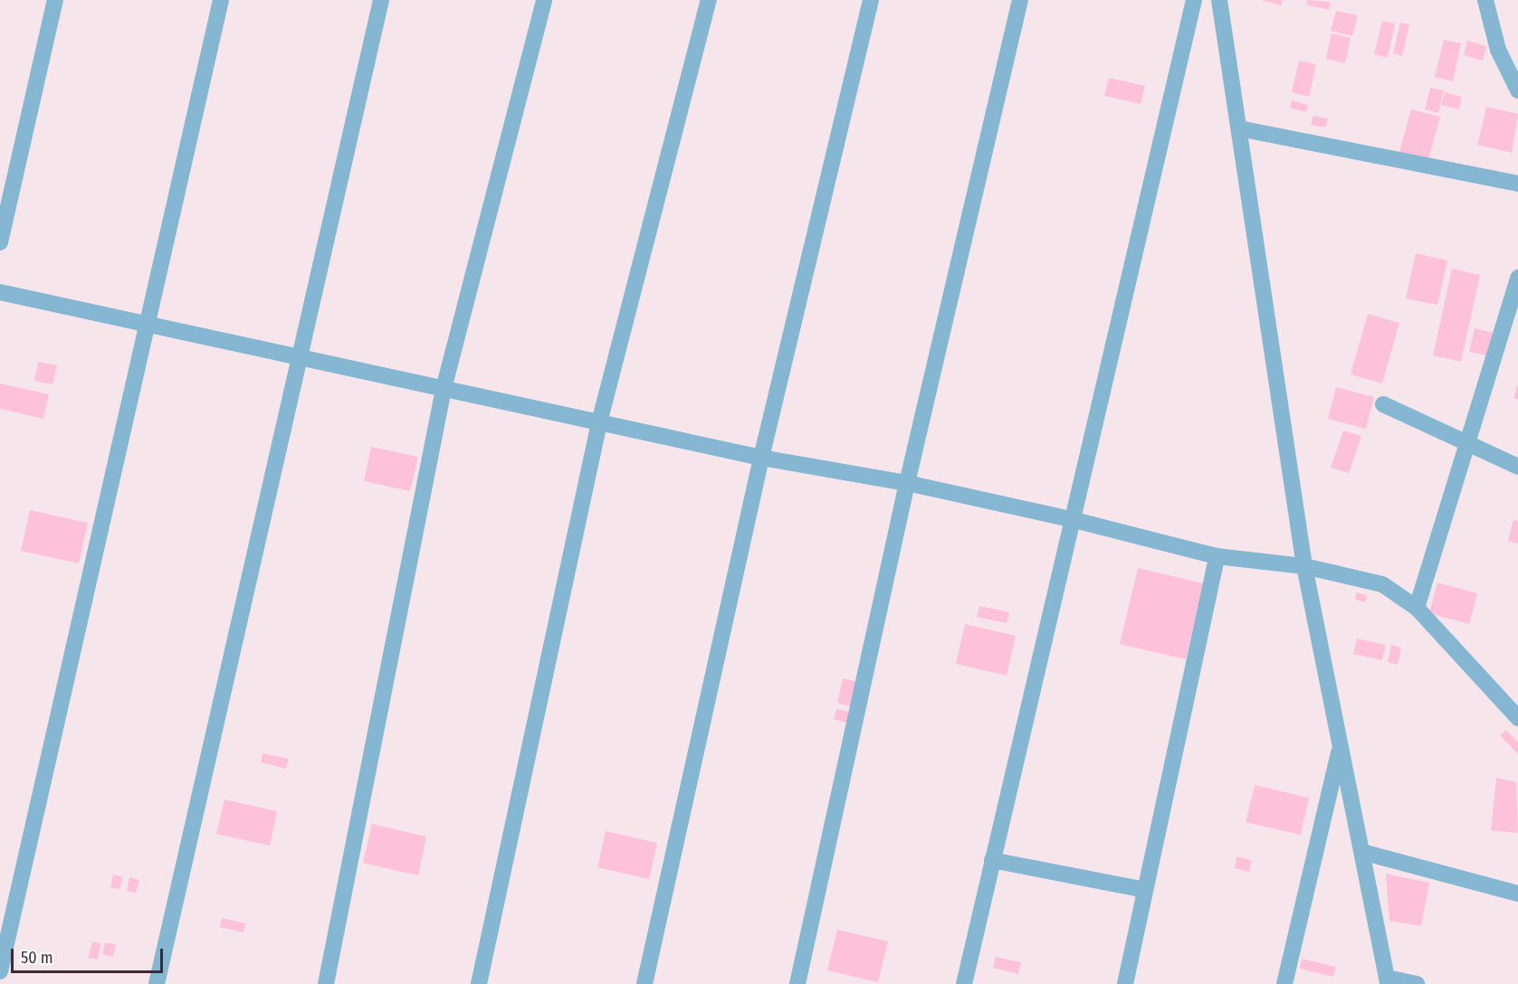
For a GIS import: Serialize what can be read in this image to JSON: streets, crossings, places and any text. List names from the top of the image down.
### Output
{
  "scale_bar": "50 m"
}
